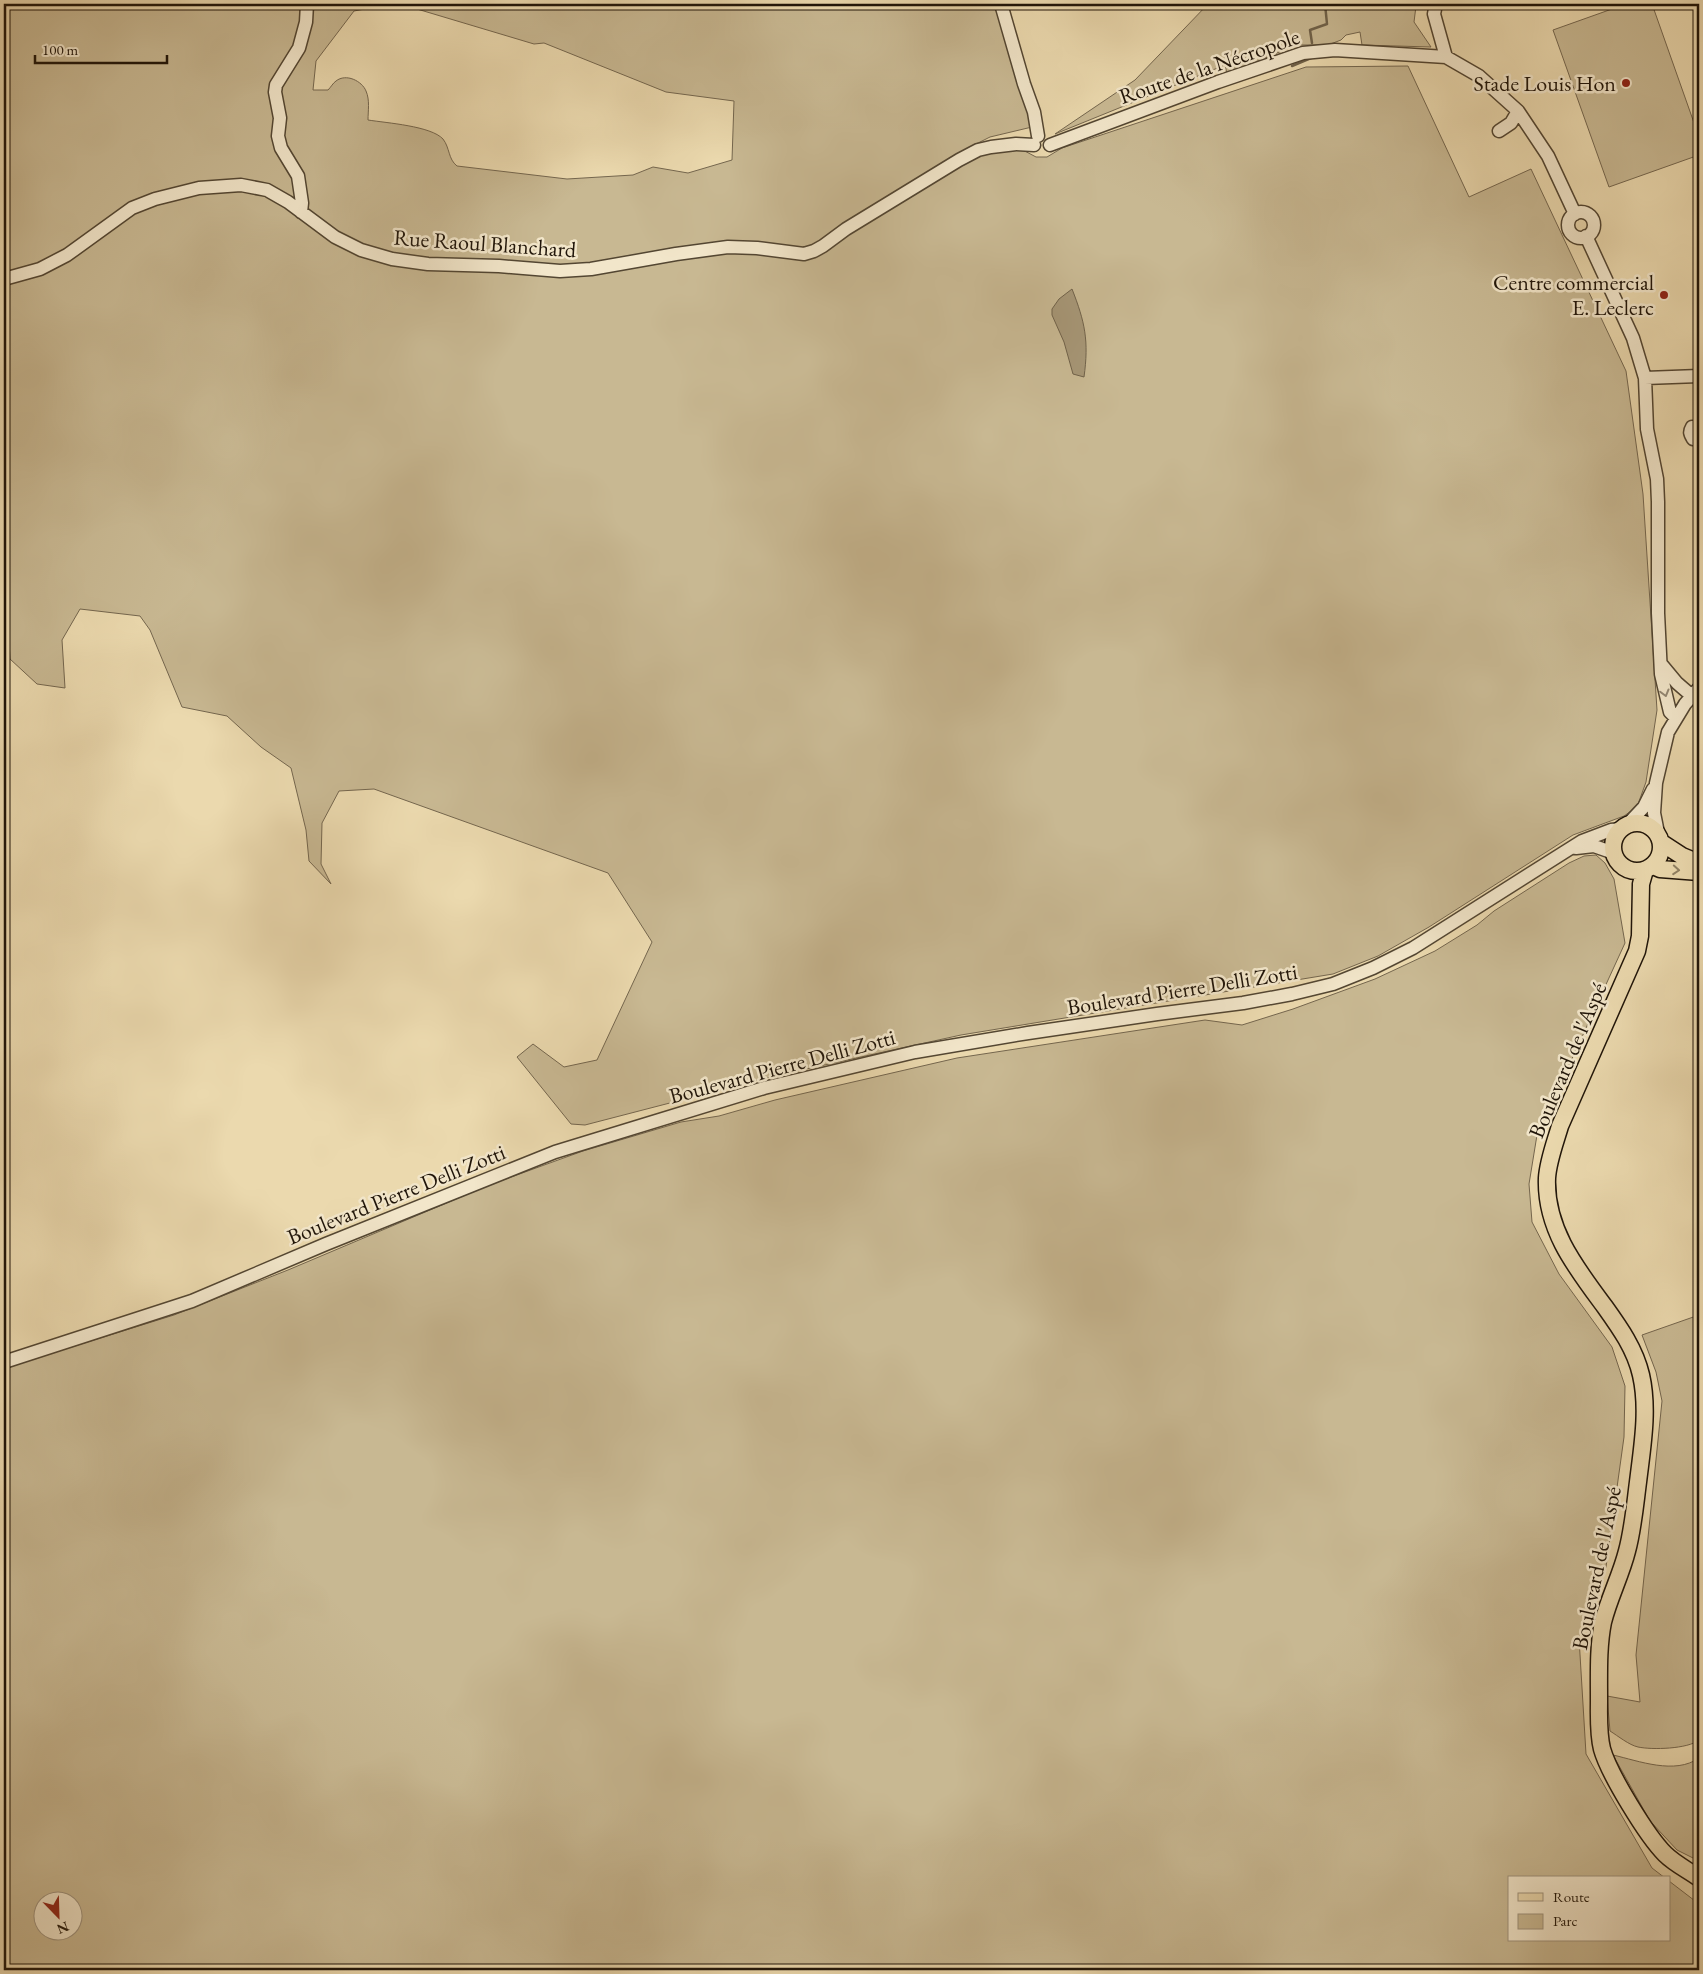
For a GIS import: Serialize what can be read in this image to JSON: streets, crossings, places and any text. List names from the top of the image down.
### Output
{
  "streets": {
    "main road": ["Boulevard de l'Aspé"],
    "street": ["Route de la Nécropole", "Rue Raoul Blanchard", "Boulevard Pierre Delli Zotti"]
  },
  "crossings": [
    ["Route de la Nécropole", "Rue Raoul Blanchard"],
    ["Boulevard Pierre Delli Zotti", "Boulevard de l'Aspé"]
  ],
  "places": ["Stade Louis Hon", "Centre commercial E. Leclerc"],
  "legend": ["Route", "Parc"],
  "scale_bar": "100 m",
  "north": "bottom right"
}
